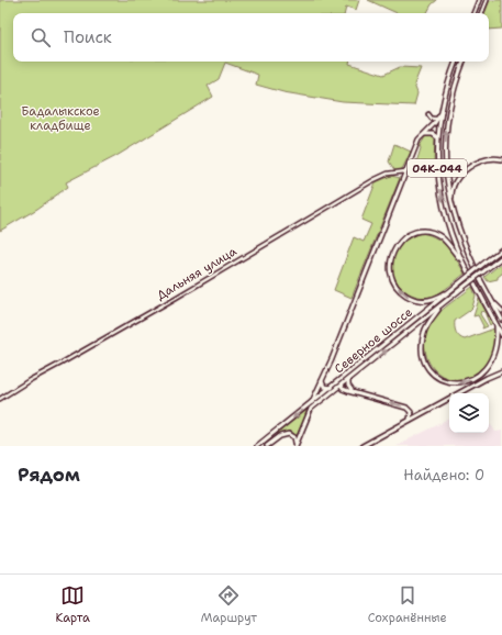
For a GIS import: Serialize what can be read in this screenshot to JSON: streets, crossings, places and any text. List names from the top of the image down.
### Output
{
  "streets": {
    "main road": ["04К-044", "Северное шоссе"],
    "street": ["Дальняя улица"]
  },
  "parks": ["Бадалыкское кладбище"],
  "page": {
    "search": "Поиск",
    "heading": ["Рядом", "Найдено: 0"],
    "nav": ["Карта", "Маршрут", "Сохранённые"]
  }
}
